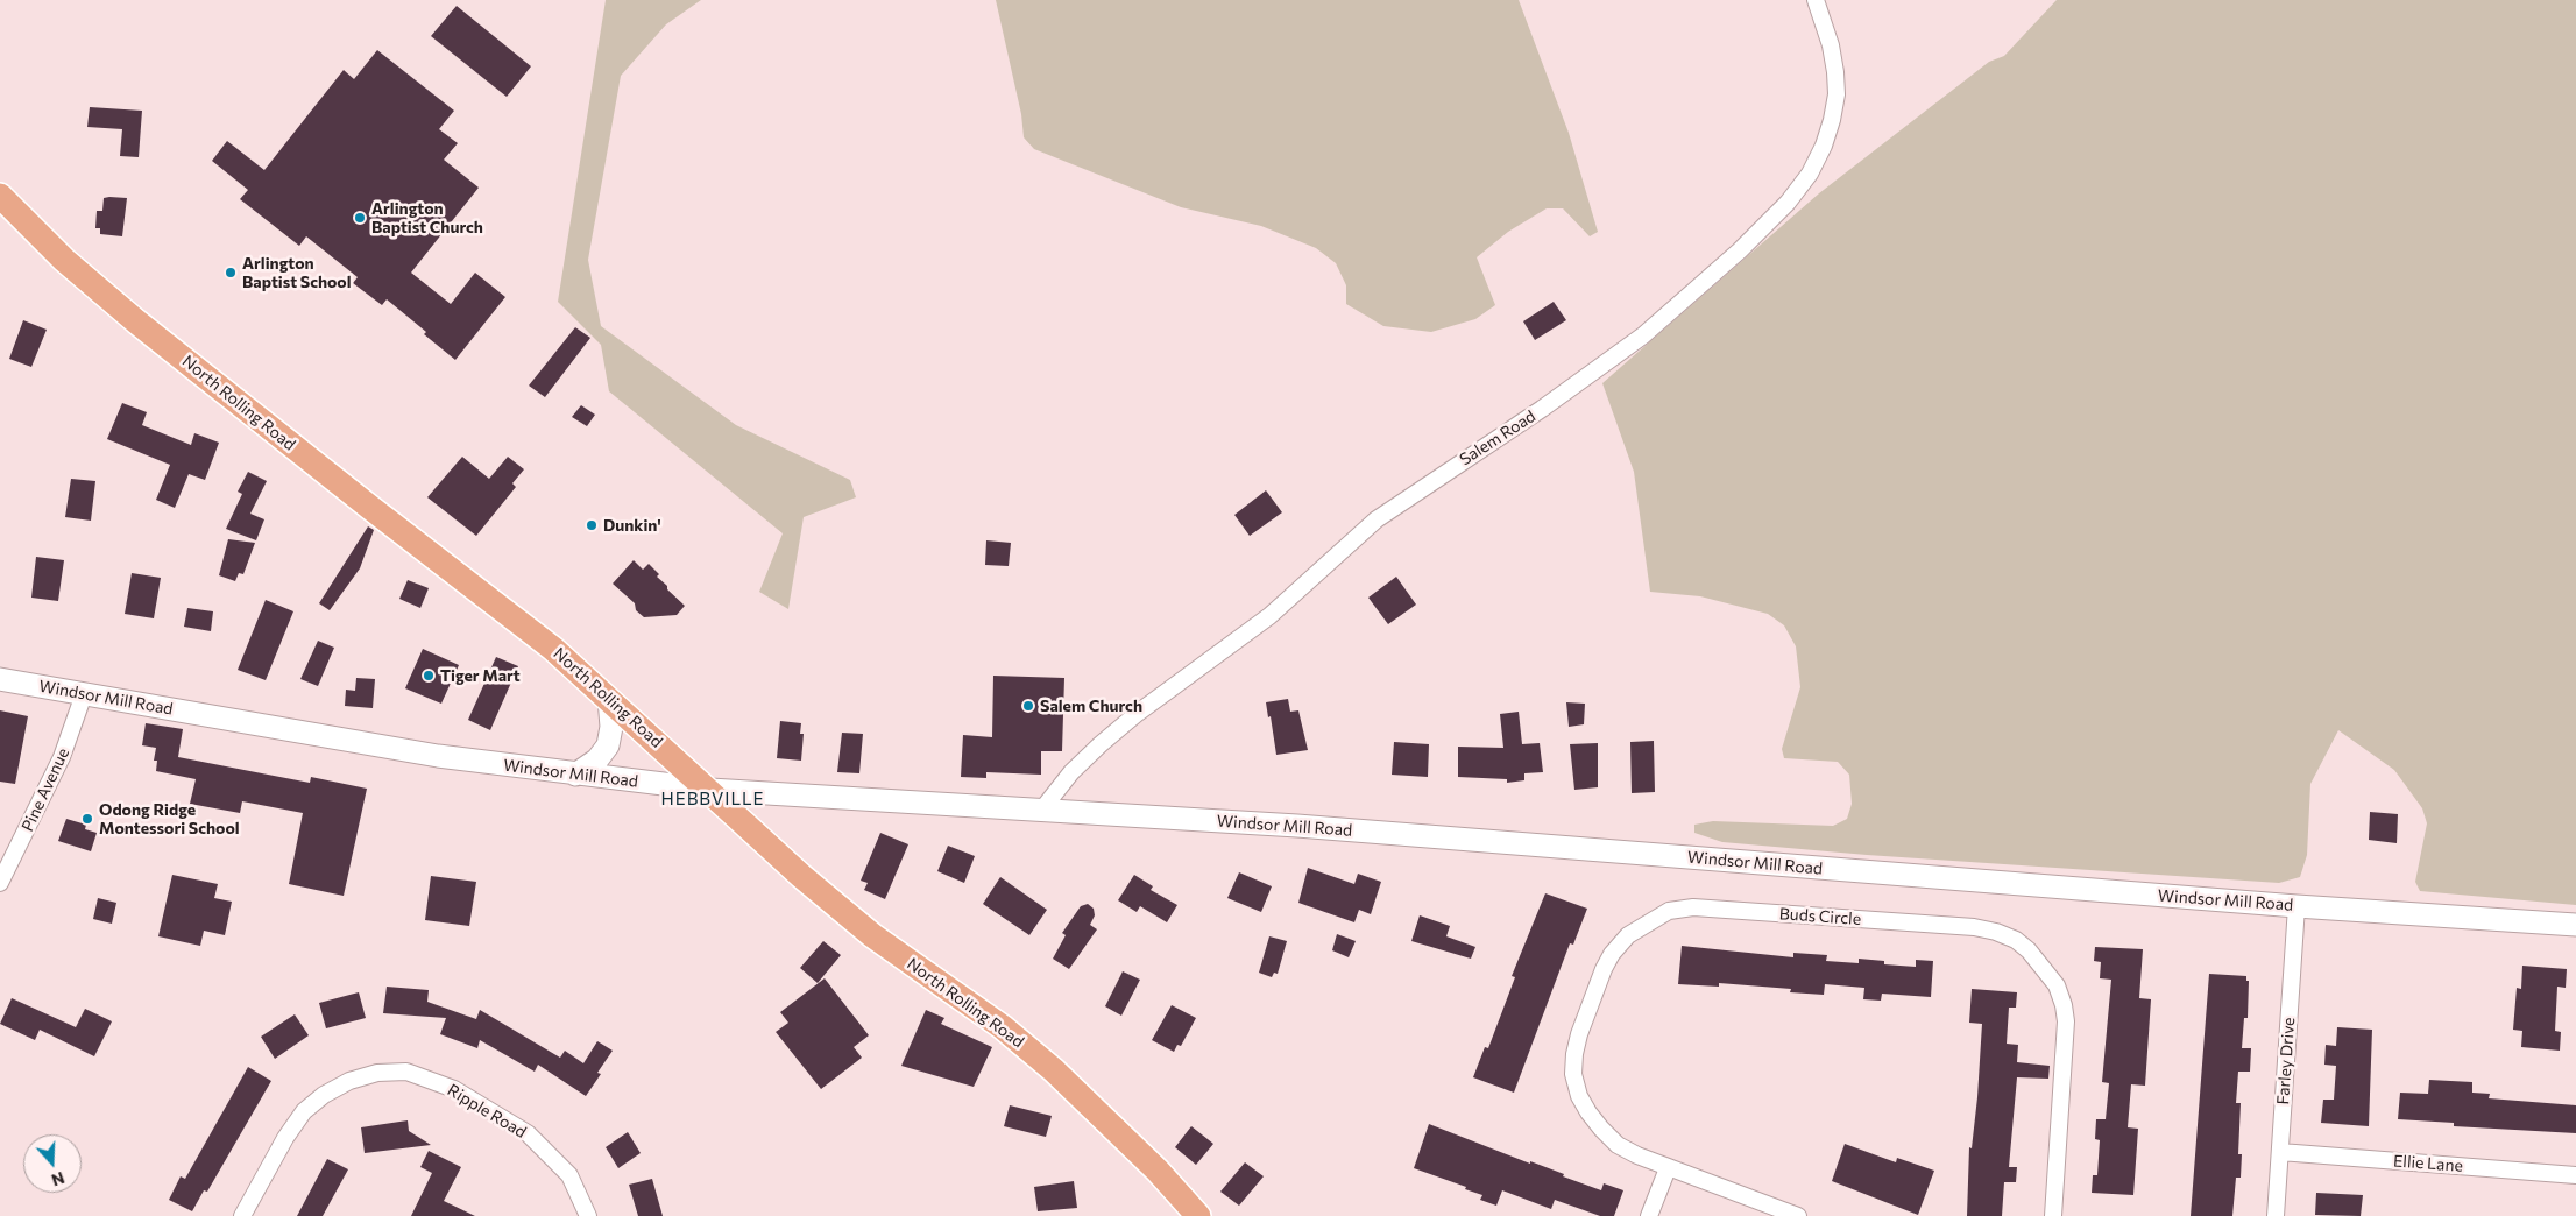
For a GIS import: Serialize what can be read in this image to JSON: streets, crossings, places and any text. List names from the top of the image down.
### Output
{
  "streets": {
    "main road": ["North Rolling Road", "Windsor Mill Road"],
    "street": [
      "Salem Road",
      "Pine Avenue",
      "Buds Circle",
      "Farley Drive",
      "Ripple Road",
      "Ellie Lane"
    ]
  },
  "crossings": [
    ["North Rolling Road", "Windsor Mill Road"],
    ["Salem Road", "Windsor Mill Road"],
    ["Windsor Mill Road", "Pine Avenue"],
    ["Windsor Mill Road", "Farley Drive"],
    ["Farley Drive", "Ellie Lane"]
  ],
  "districts": ["HEBBVILLE"],
  "places": [
    "Arlington Baptist Church",
    "Arlington Baptist School",
    "Dunkin'",
    "Tiger Mart",
    "Salem Church",
    "Odong Ridge Montessori School"
  ],
  "north": "bottom"
}
